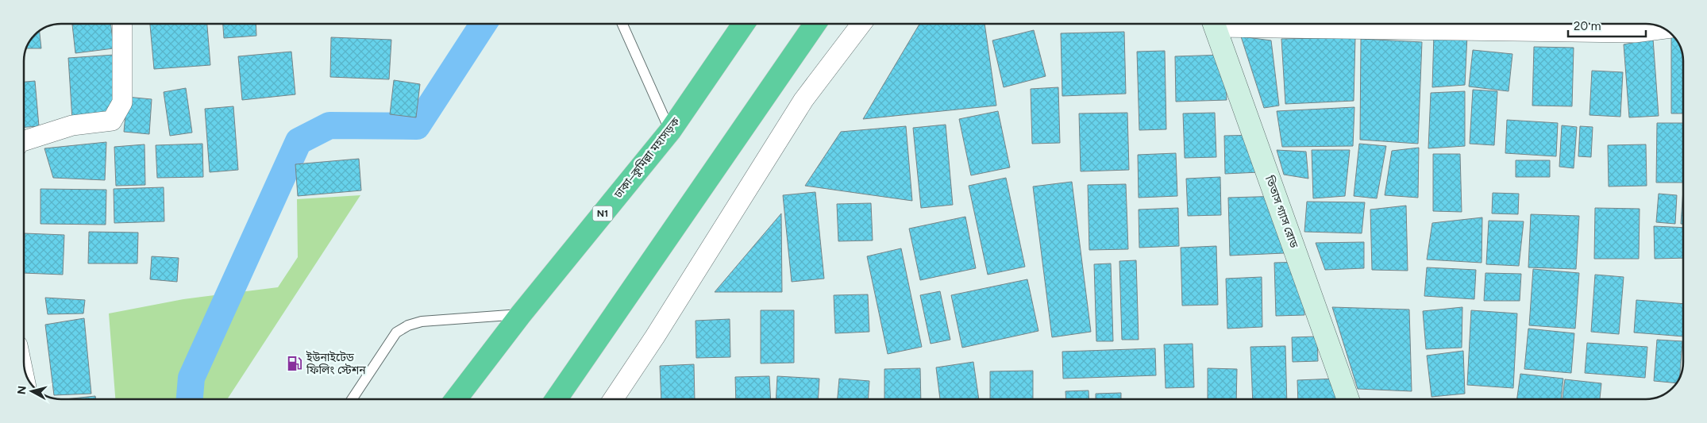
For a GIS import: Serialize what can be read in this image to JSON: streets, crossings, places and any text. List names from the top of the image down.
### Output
{
  "streets": {
    "highway": ["ঢাকা–কুমিল্লা মহাসড়ক", "N1"],
    "street": ["তিতাস গ্যাস রোড"]
  },
  "places": {
    "fuel station": ["ইউনাইটেড ফিলিং স্টেশন"]
  },
  "scale_bar": "20 m",
  "north": "left"
}
